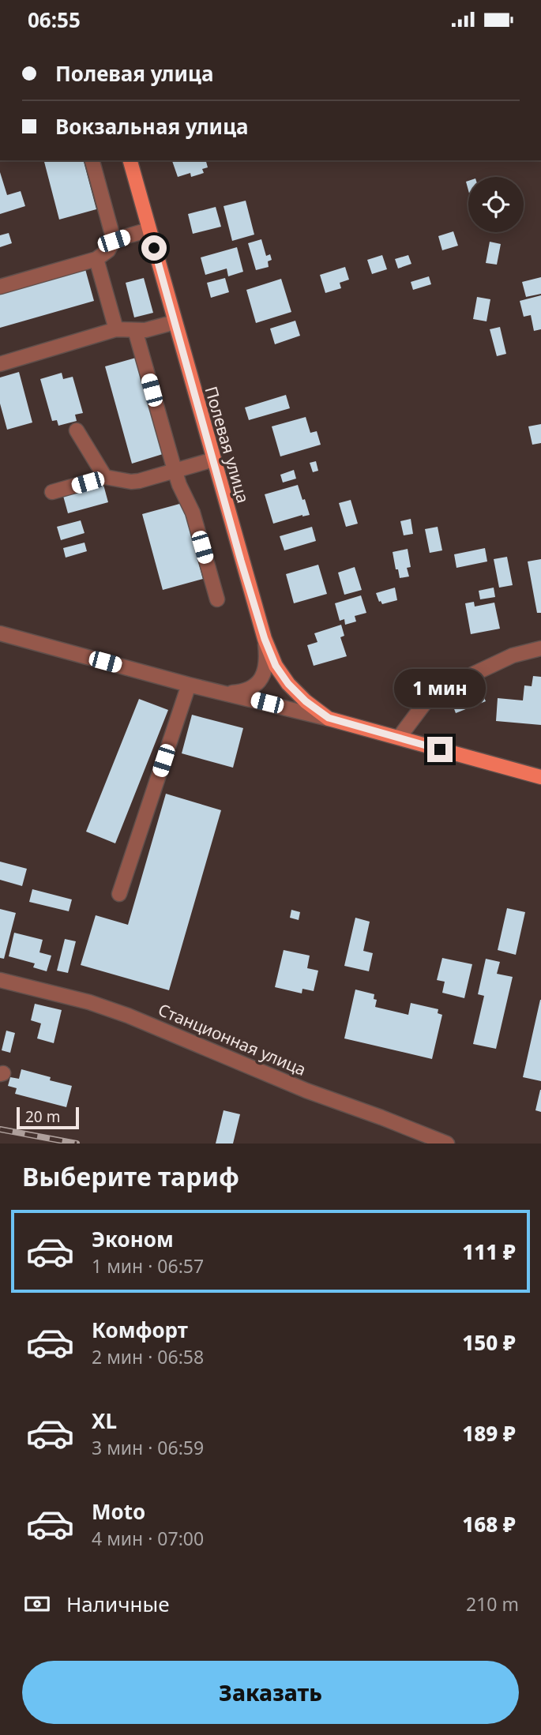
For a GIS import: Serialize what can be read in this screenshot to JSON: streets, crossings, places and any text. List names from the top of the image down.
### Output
{
  "streets": {
    "main road": ["Полевая улица"],
    "street": ["Станционная улица"]
  },
  "scale_bar": "20 m",
  "page": {
    "status": "06:55",
    "banner": ["Полевая улица", "Вокзальная улица"],
    "bubble": "1 мин",
    "scale": "20 m",
    "heading": "Выберите тариф",
    "list": [
      {
        "name": "Эконом",
        "note": "1 мин · 06:57",
        "value": "111 ₽"
      },
      {
        "name": "Комфорт",
        "note": "2 мин · 06:58",
        "value": "150 ₽"
      },
      {
        "name": "XL",
        "note": "3 мин · 06:59",
        "value": "189 ₽"
      },
      {
        "name": "Moto",
        "note": "4 мин · 07:00",
        "value": "168 ₽"
      }
    ],
    "pay": ["Наличные", "210 m"],
    "buttons": "Заказать"
  }
}
